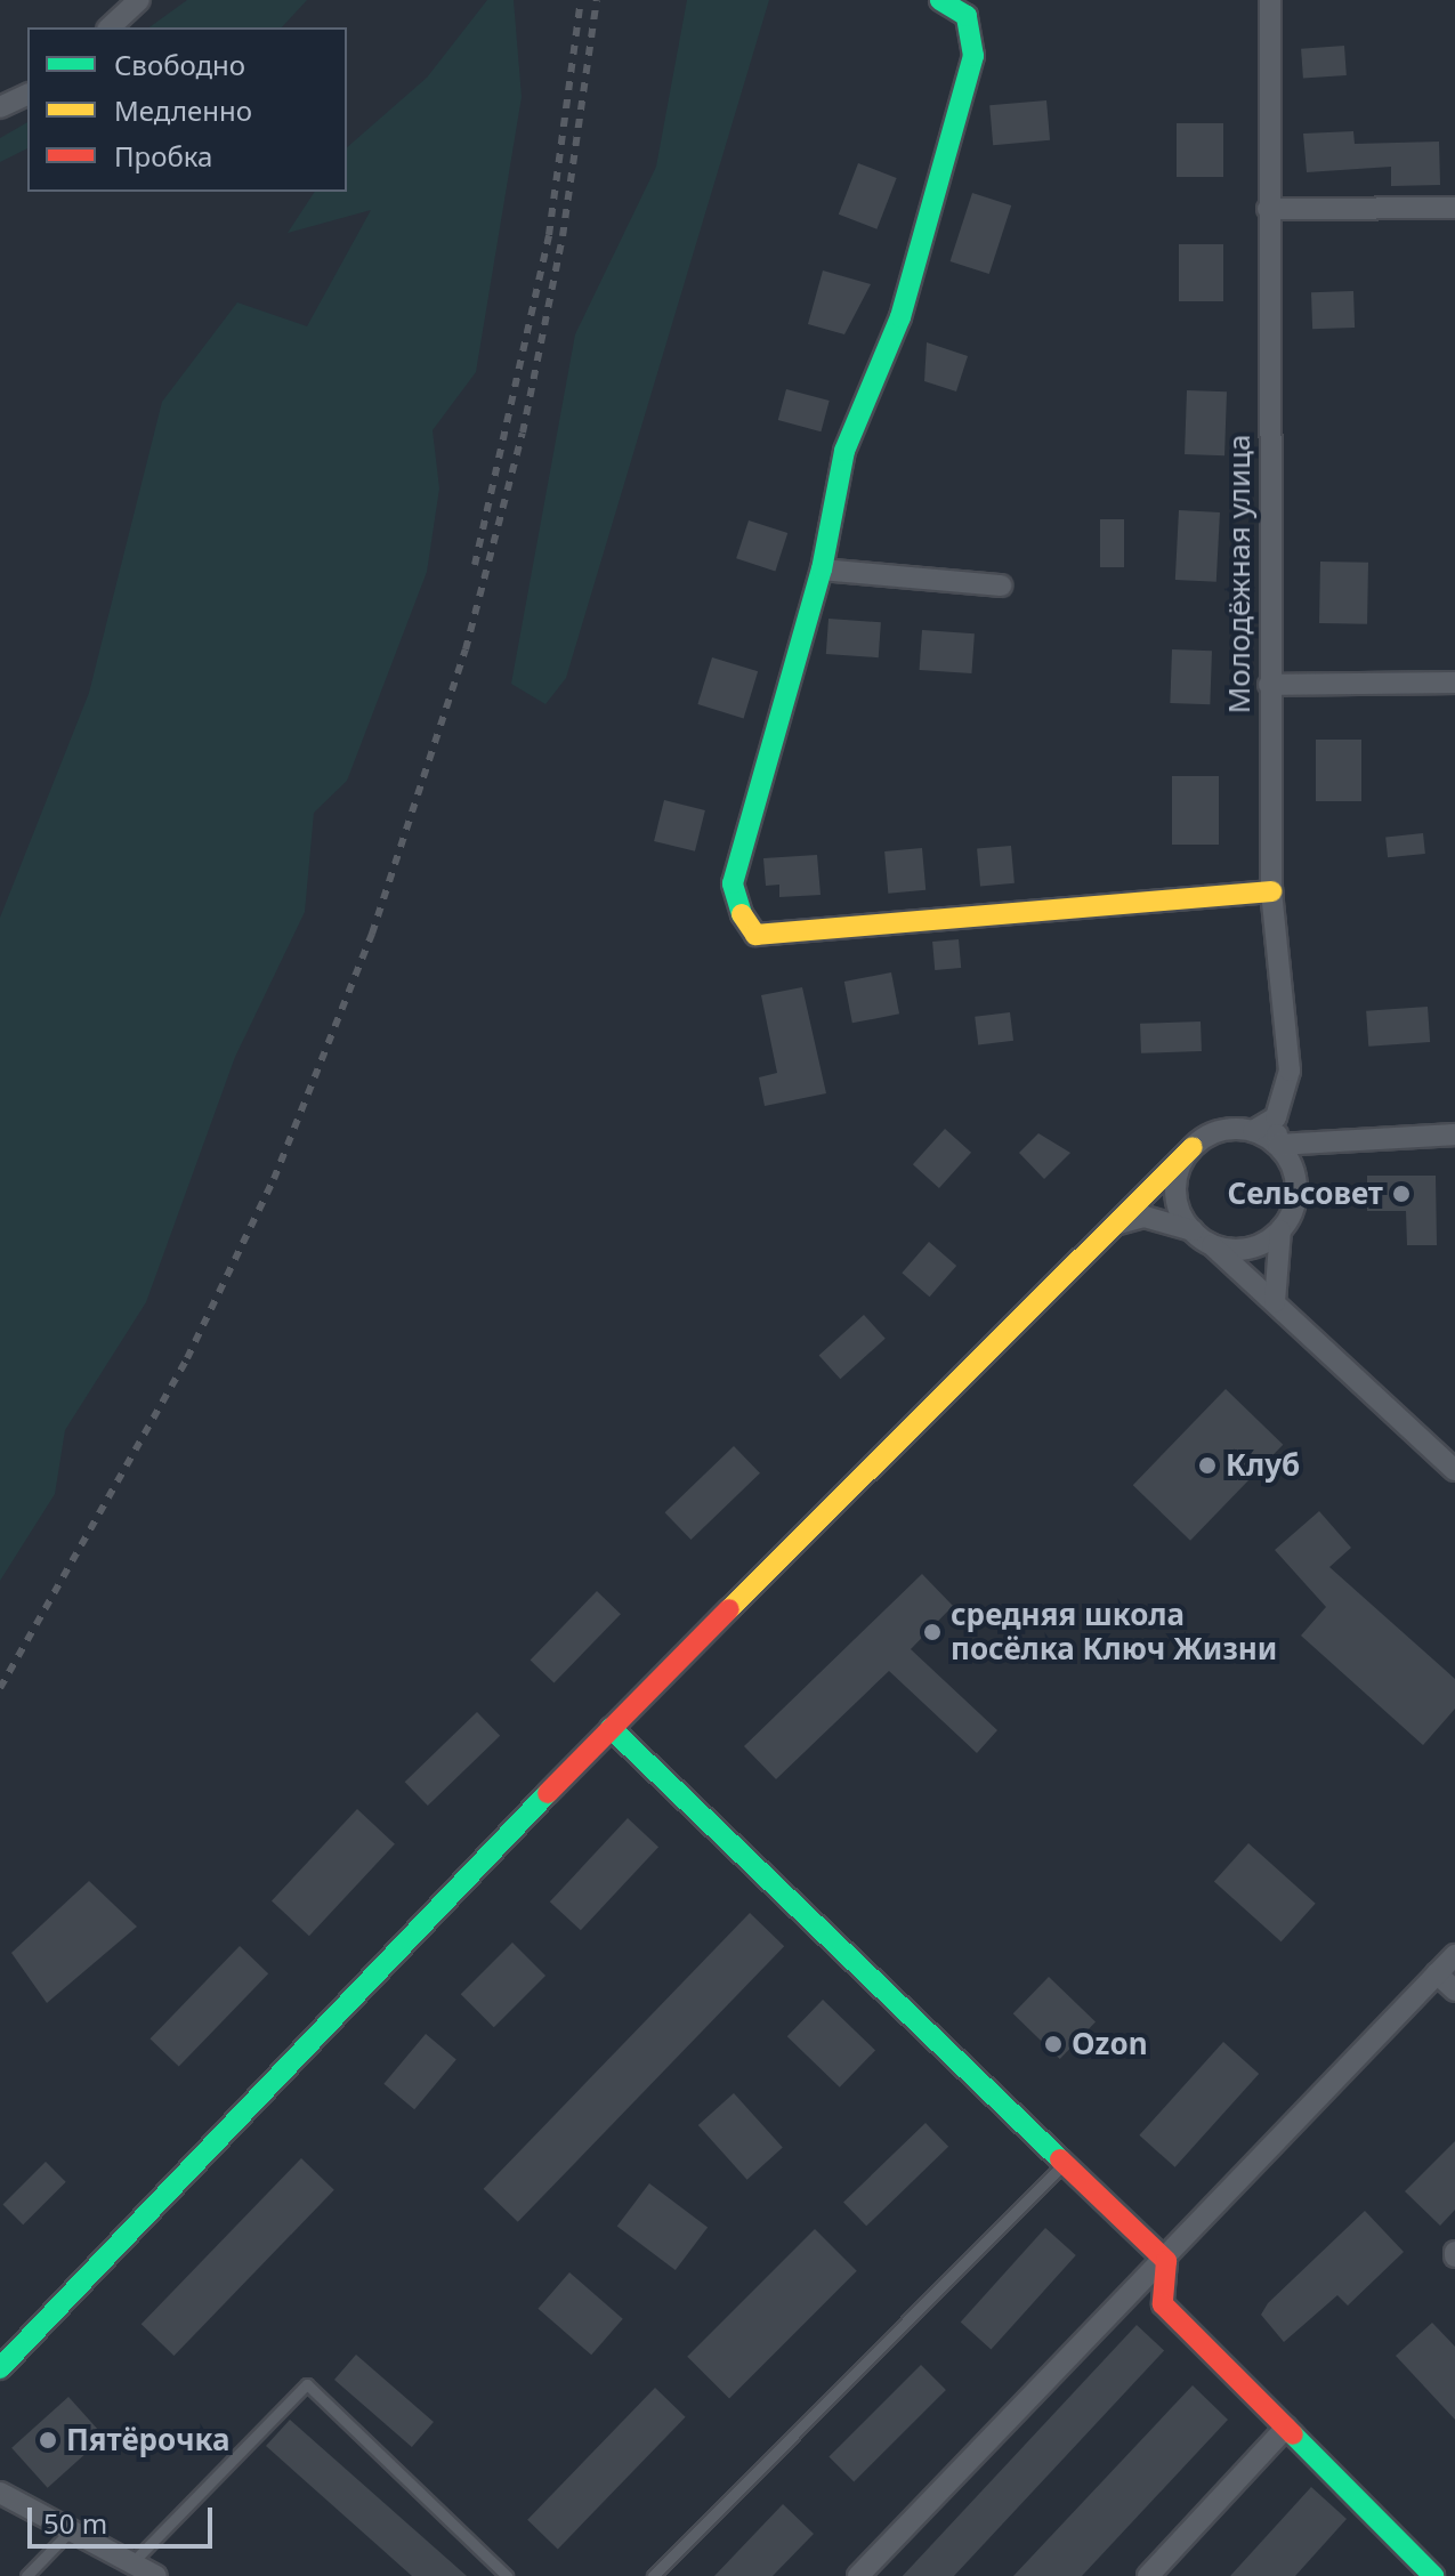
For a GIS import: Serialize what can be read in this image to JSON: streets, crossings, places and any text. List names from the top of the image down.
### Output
{
  "streets": {
    "street": ["Молодёжная улица"]
  },
  "places": [
    "Сельсовет",
    "Клуб",
    "средняя школа посёлка Ключ Жизни",
    "Ozon",
    "Пятёрочка"
  ],
  "legend": ["Свободно", "Медленно", "Пробка"],
  "scale_bar": "50 m"
}
